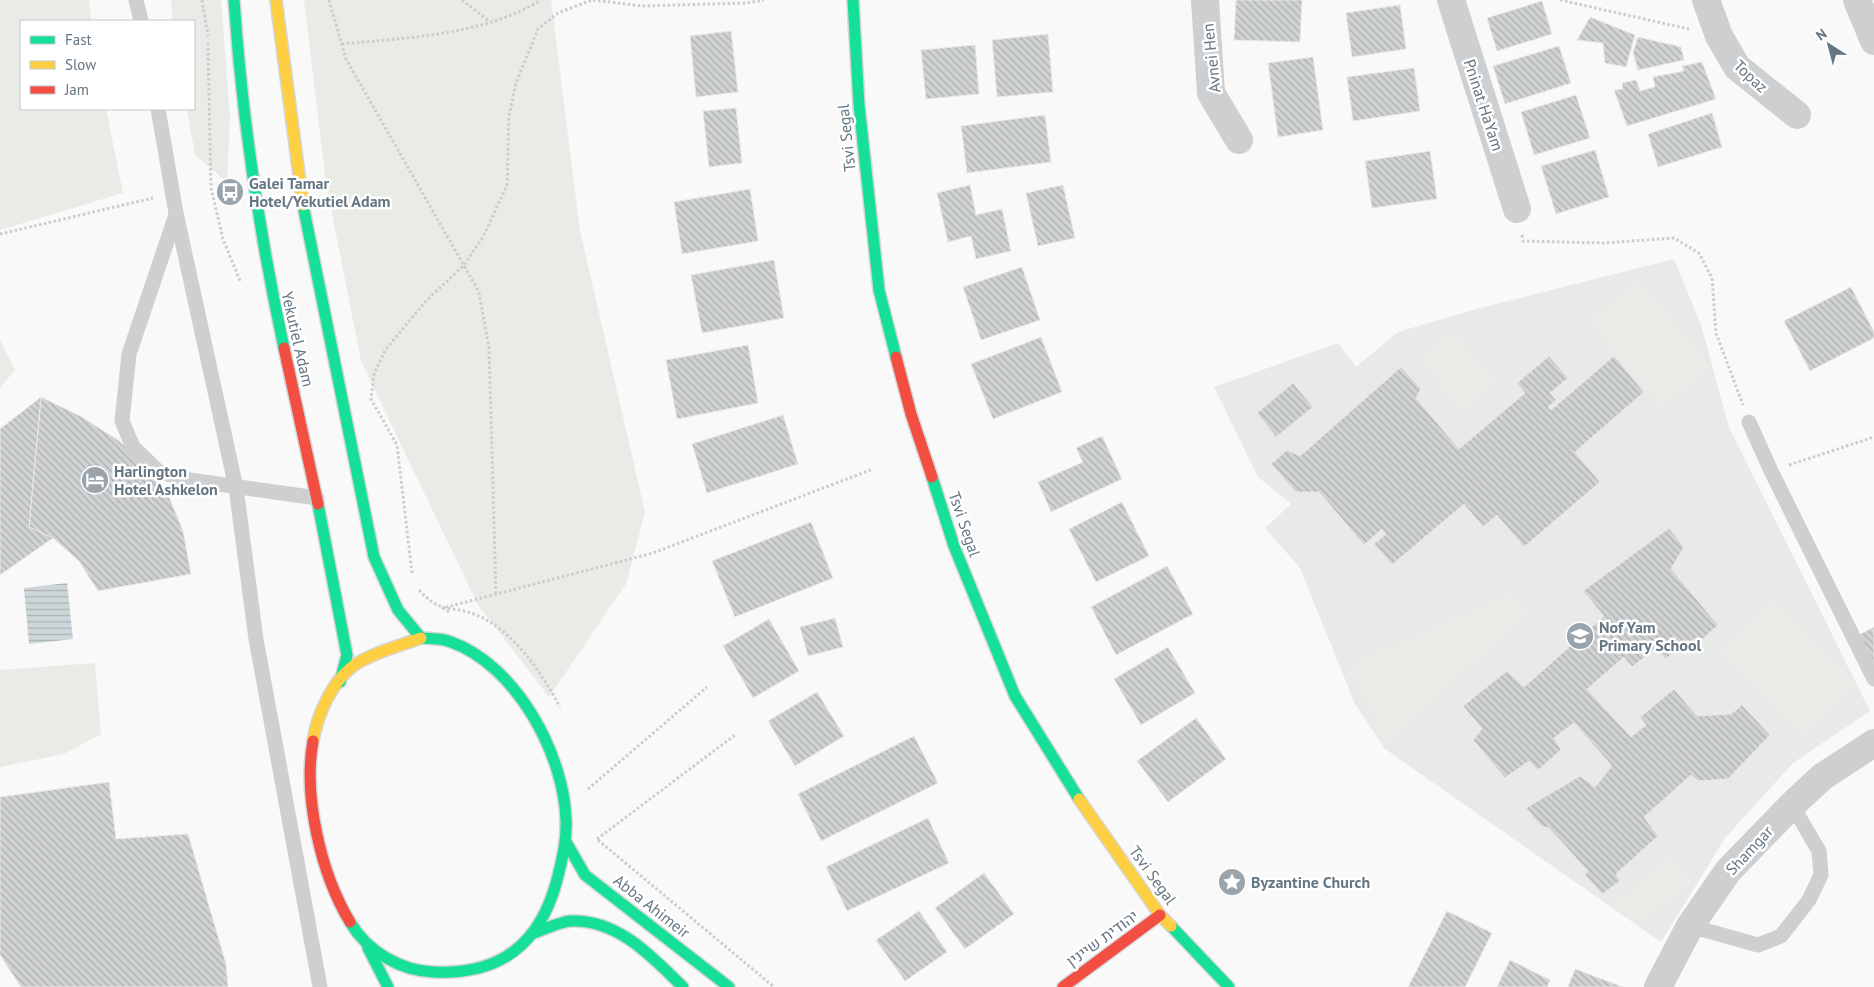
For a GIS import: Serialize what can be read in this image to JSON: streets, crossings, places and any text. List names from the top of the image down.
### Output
{
  "streets": {
    "main road": [
      "Tsvi Segal",
      "Yekutiel Adam",
      "Abba Ahimeir",
      "יהודית שיינין"
    ],
    "street": [
      "Avnei Hen",
      "Topaz",
      "Pninat HaYam",
      "Shamgar"
    ]
  },
  "crossings": [
    ["Tsvi Segal", "יהודית שיינין"]
  ],
  "places": {
    "bus stop": ["Galei Tamar Hotel/Yekutiel Adam"],
    "hotel": ["Harlington Hotel Ashkelon"],
    "school or university": ["Nof Yam Primary School"],
    "place": ["Byzantine Church"]
  },
  "legend": ["Fast", "Slow", "Jam"],
  "north": "top left"
}
